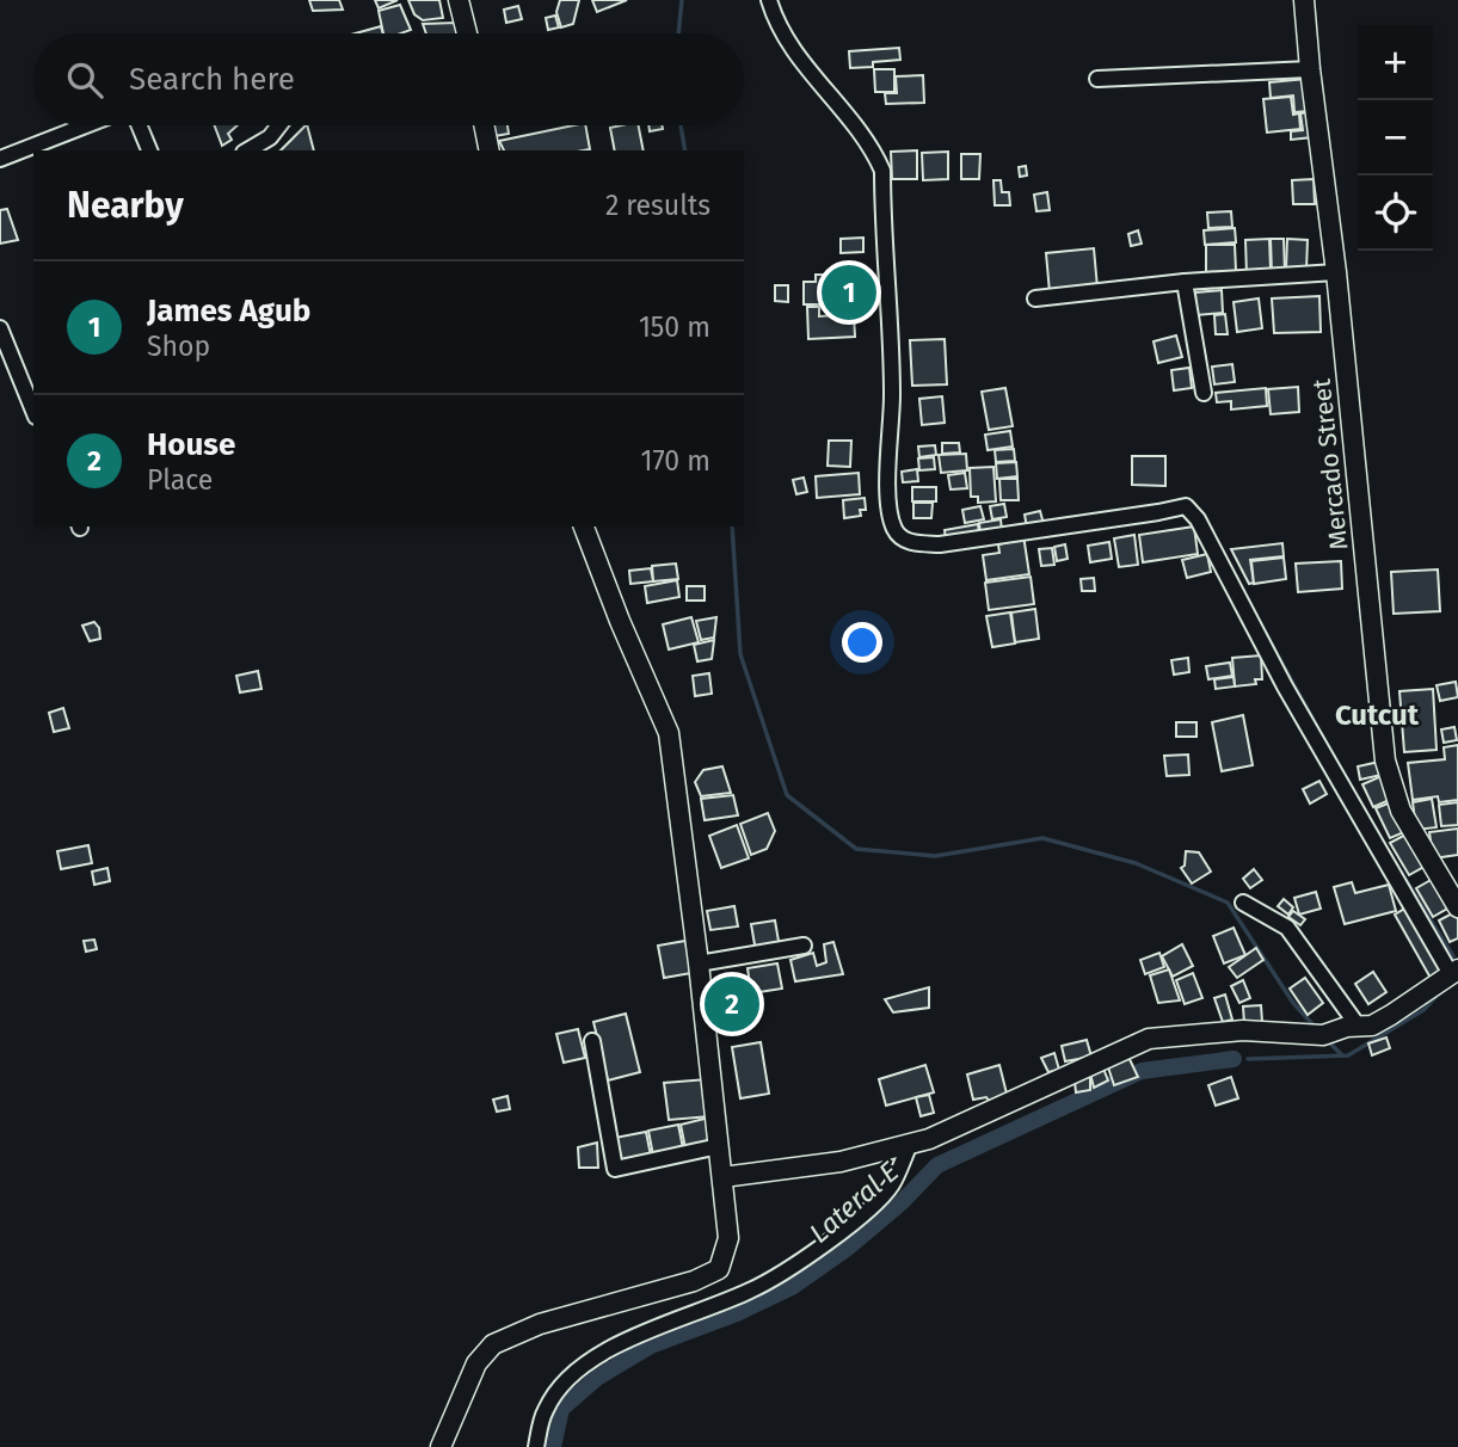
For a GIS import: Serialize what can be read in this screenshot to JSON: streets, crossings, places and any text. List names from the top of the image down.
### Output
{
  "streets": {
    "street": ["Mercado Street"]
  },
  "districts": ["Cutcut"],
  "water": ["Lateral E"],
  "page": {
    "map_buttons": ["+", "−"],
    "search": "Search here",
    "heading": ["Nearby", "2 results"],
    "list": [
      {
        "mark": "1",
        "name": "James Agub",
        "note": "Shop",
        "value": "150 m"
      },
      {
        "mark": "2",
        "name": "House",
        "note": "Place",
        "value": "170 m"
      }
    ],
    "pins": ["1", "2"]
  }
}
